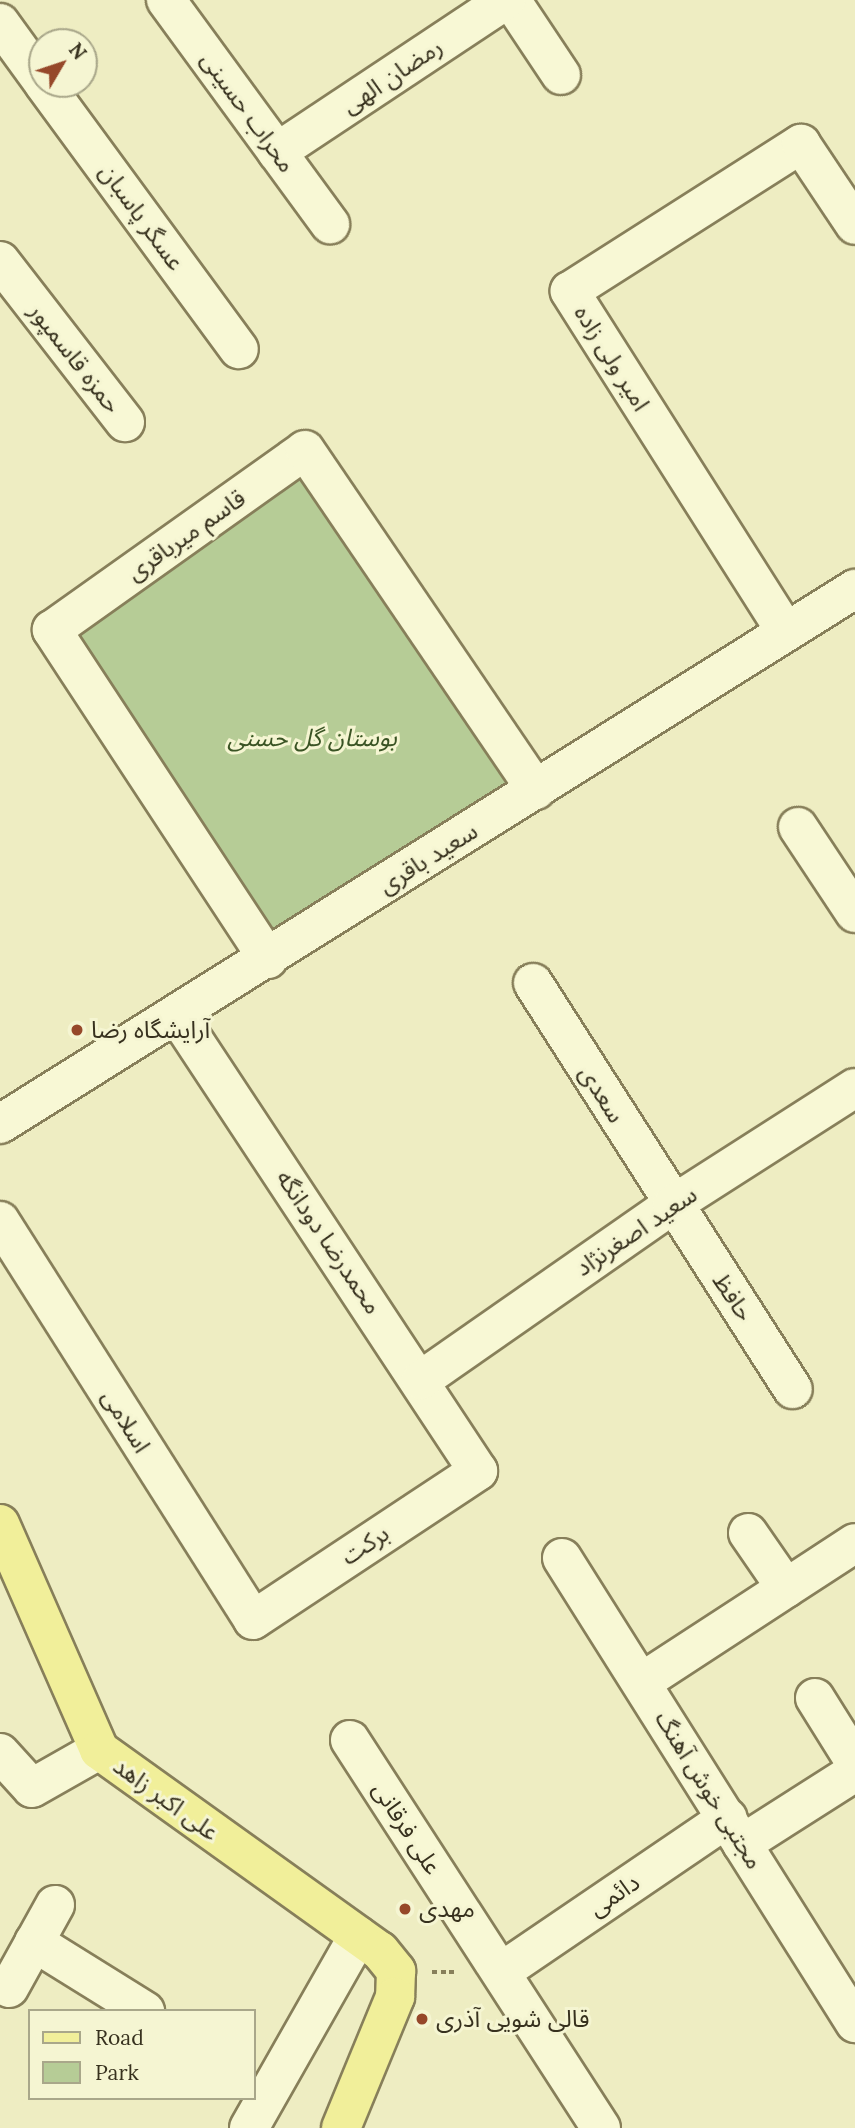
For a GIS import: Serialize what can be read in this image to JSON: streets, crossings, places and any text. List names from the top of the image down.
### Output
{
  "streets": {
    "main road": ["علی اکبر زاهد"],
    "street": [
      "رمضان الهی",
      "محراب حسینی",
      "عسگر پاسبان",
      "حمزه قاسمپور",
      "امیر ولی زاده",
      "قاسم میرباقری",
      "سعید باقری",
      "سعدی",
      "سعید اصغرنژاد",
      "محمدرضا دودانگه",
      "حافظ",
      "اسلامی",
      "برکت",
      "مجتبی خوش آهنگ",
      "علی فرقانی",
      "دائمی"
    ]
  },
  "crossings": [
    ["رمضان الهی", "محراب حسینی"],
    ["امیر ولی زاده", "سعید باقری"],
    ["قاسم میرباقری", "سعید باقری"],
    ["سعید باقری", "محمدرضا دودانگه"],
    ["سعدی", "سعید اصغرنژاد"],
    ["سعدی", "حافظ"],
    ["سعید اصغرنژاد", "محمدرضا دودانگه"],
    ["سعید اصغرنژاد", "حافظ"],
    ["محمدرضا دودانگه", "برکت"],
    ["اسلامی", "برکت"],
    ["مجتبی خوش آهنگ", "دائمی"],
    ["علی فرقانی", "دائمی"]
  ],
  "parks": ["بوستان گل حسنی"],
  "places": ["آرایشگاه رضا", "مهدی", "قالی شویی آذری"],
  "legend": ["Road", "Park"],
  "north": "top right"
}
